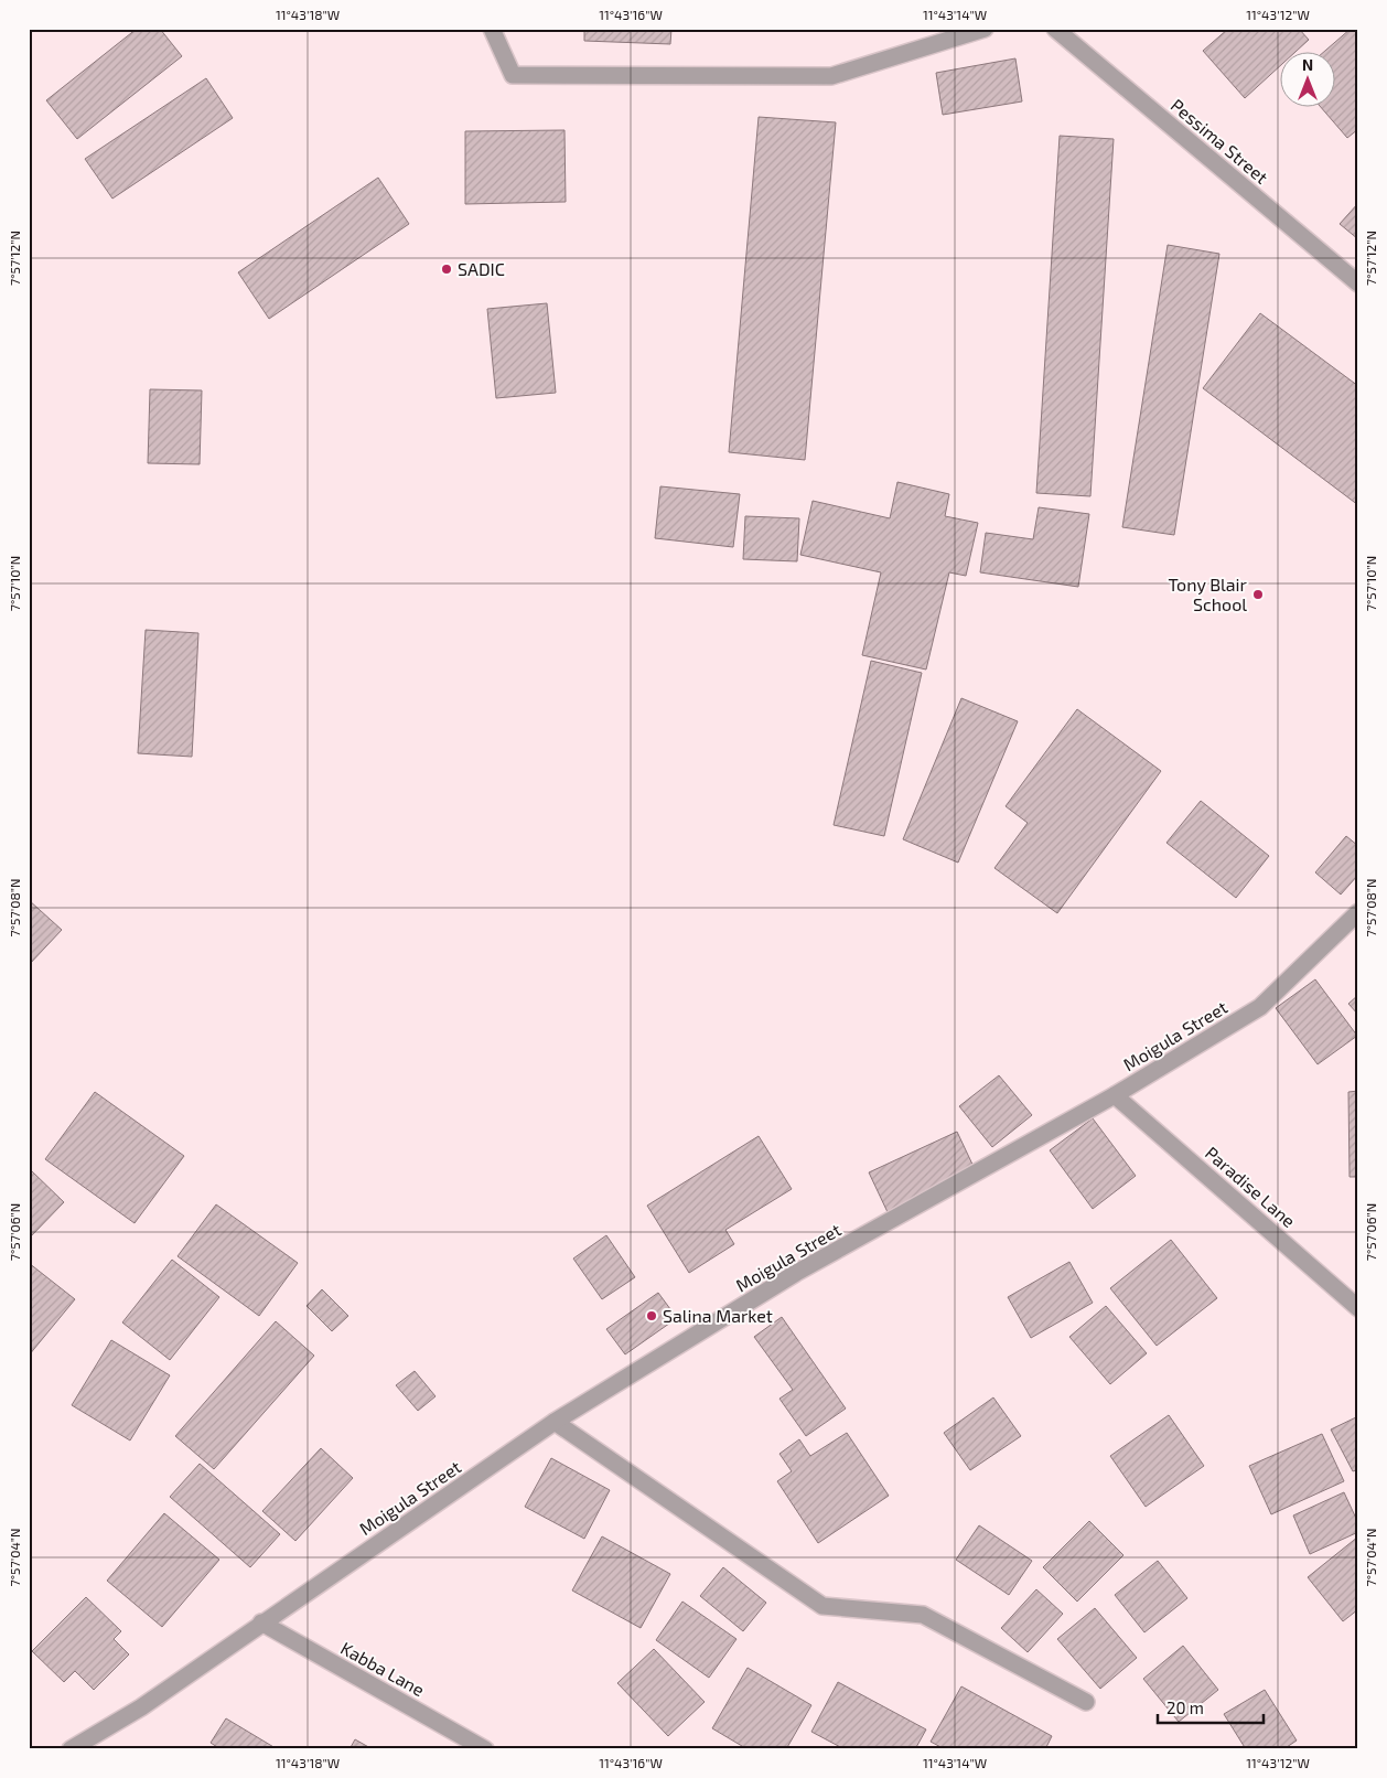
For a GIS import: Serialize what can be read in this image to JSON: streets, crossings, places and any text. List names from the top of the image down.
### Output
{
  "streets": {
    "street": [
      "Pessima Street",
      "Moigula Street",
      "Paradise Lane",
      "Kabba Lane"
    ]
  },
  "crossings": [
    ["Moigula Street", "Paradise Lane"],
    ["Moigula Street", "Kabba Lane"]
  ],
  "places": ["SADIC", "Tony Blair School", "Salina Market"],
  "scale_bar": "20 m",
  "north": "top",
  "coordinates": [
    "11°43'18\"W",
    "11°43'16\"W",
    "11°43'14\"W",
    "11°43'12\"W",
    "7°57'12\"N",
    "7°57'10\"N",
    "7°57'08\"N",
    "7°57'06\"N",
    "7°57'04\"N"
  ]
}
